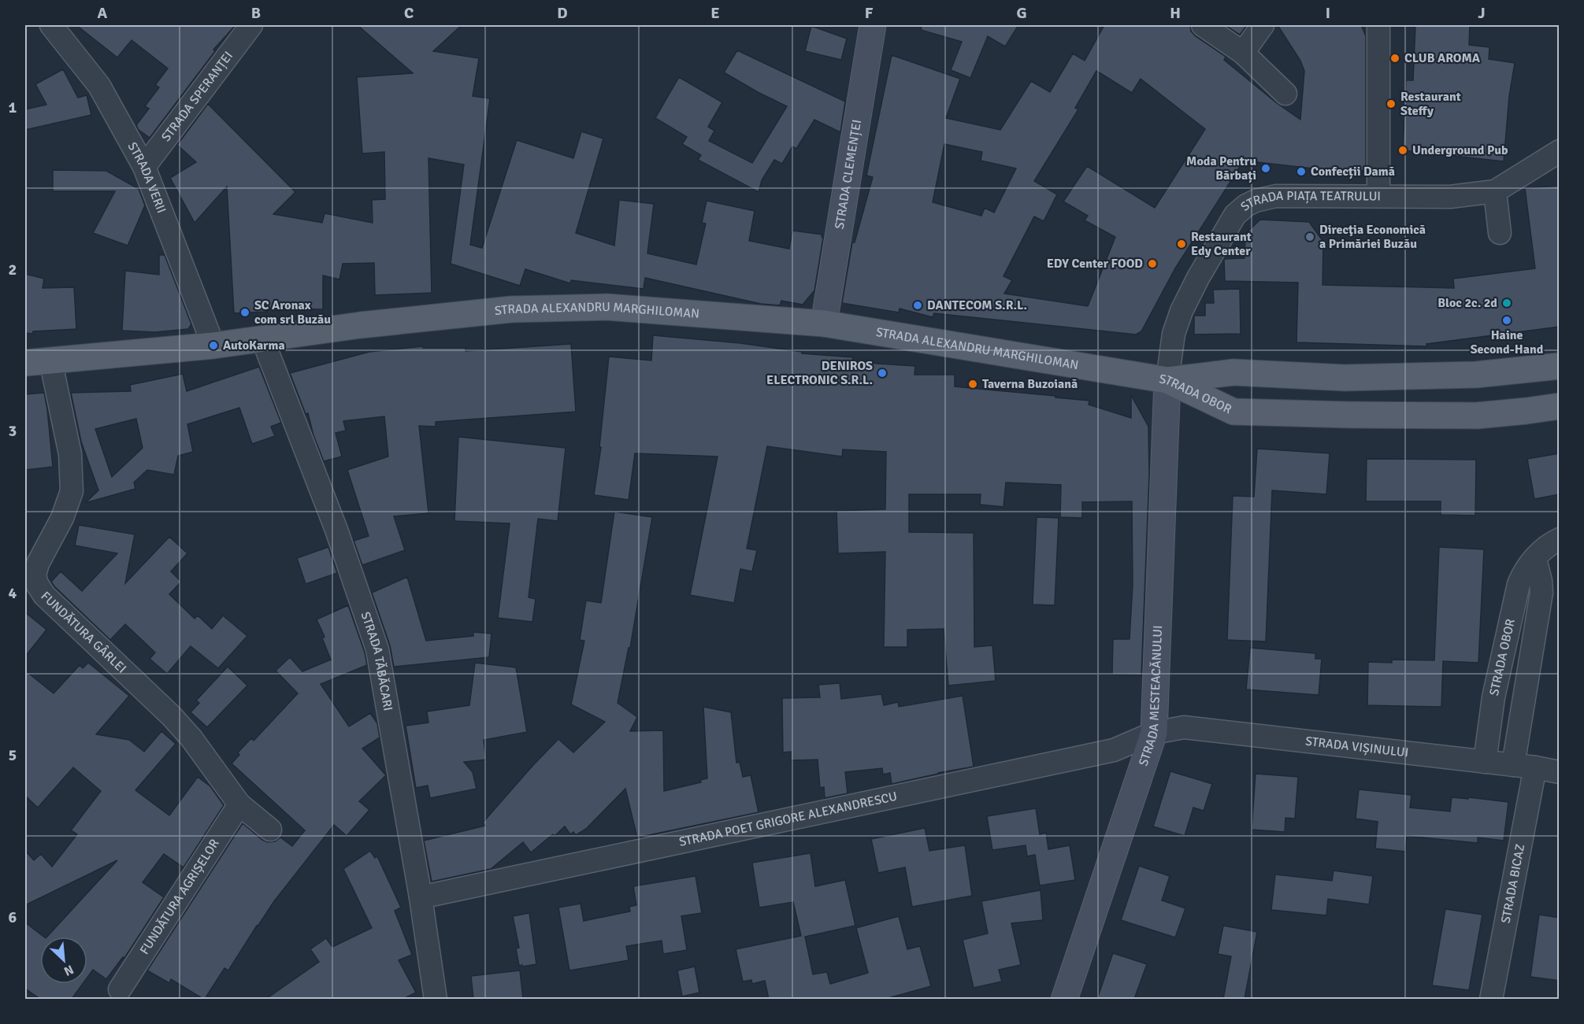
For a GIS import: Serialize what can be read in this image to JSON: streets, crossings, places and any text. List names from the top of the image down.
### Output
{
  "streets": {
    "main road": [
      "STRADA CLEMENȚEI",
      "STRADA ALEXANDRU MARGHILOMAN",
      "STRADA OBOR",
      "STRADA MESTEACĂNULUI"
    ],
    "street": [
      "STRADA SPERANȚEI",
      "STRADA VERII",
      "STRADA PIAȚA TEATRULUI",
      "FUNDĂTURA GÂRLEI",
      "STRADA TĂBĂCARI",
      "STRADA VIȘINULUI",
      "STRADA POET GRIGORE ALEXANDRESCU",
      "STRADA BICAZ",
      "FUNDĂTURA AGRIȘELOR"
    ]
  },
  "crossings": [
    ["STRADA SPERANȚEI", "STRADA VERII"],
    ["STRADA CLEMENȚEI", "STRADA ALEXANDRU MARGHILOMAN"],
    ["STRADA VERII", "STRADA ALEXANDRU MARGHILOMAN"],
    ["STRADA PIAȚA TEATRULUI", "STRADA ALEXANDRU MARGHILOMAN"],
    ["STRADA PIAȚA TEATRULUI", "STRADA OBOR"],
    ["STRADA PIAȚA TEATRULUI", "STRADA MESTEACĂNULUI"],
    ["STRADA ALEXANDRU MARGHILOMAN", "STRADA OBOR"],
    ["STRADA ALEXANDRU MARGHILOMAN", "FUNDĂTURA GÂRLEI"],
    ["STRADA ALEXANDRU MARGHILOMAN", "STRADA TĂBĂCARI"],
    ["STRADA ALEXANDRU MARGHILOMAN", "STRADA MESTEACĂNULUI"],
    ["STRADA OBOR", "STRADA MESTEACĂNULUI"],
    ["STRADA OBOR", "STRADA VIȘINULUI"],
    ["FUNDĂTURA GÂRLEI", "FUNDĂTURA AGRIȘELOR"],
    ["STRADA TĂBĂCARI", "STRADA POET GRIGORE ALEXANDRESCU"],
    ["STRADA MESTEACĂNULUI", "STRADA VIȘINULUI"],
    ["STRADA MESTEACĂNULUI", "STRADA POET GRIGORE ALEXANDRESCU"],
    ["STRADA VIȘINULUI", "STRADA POET GRIGORE ALEXANDRESCU"],
    ["STRADA VIȘINULUI", "STRADA BICAZ"]
  ],
  "places": [
    "CLUB AROMA",
    "Restaurant Steffy",
    "Underground Pub",
    "Moda Pentru Bărbați",
    "Confecții Damă",
    "Direcţia Economică a Primăriei Buzău",
    "Restaurant Edy Center",
    "EDY Center FOOD",
    "Bloc 2c. 2d",
    "DANTECOM S.R.L.",
    "SC Aronax com srl Buzău",
    "Haine Second-Hand",
    "AutoKarma",
    "DENIROS ELECTRONIC S.R.L.",
    "Taverna Buzoiană"
  ],
  "north": "bottom right",
  "grid": {
    "columns": [
      "A",
      "B",
      "C",
      "D",
      "E",
      "F",
      "G",
      "H",
      "I",
      "J"
    ],
    "rows": [
      "1",
      "2",
      "3",
      "4",
      "5",
      "6"
    ]
  }
}
